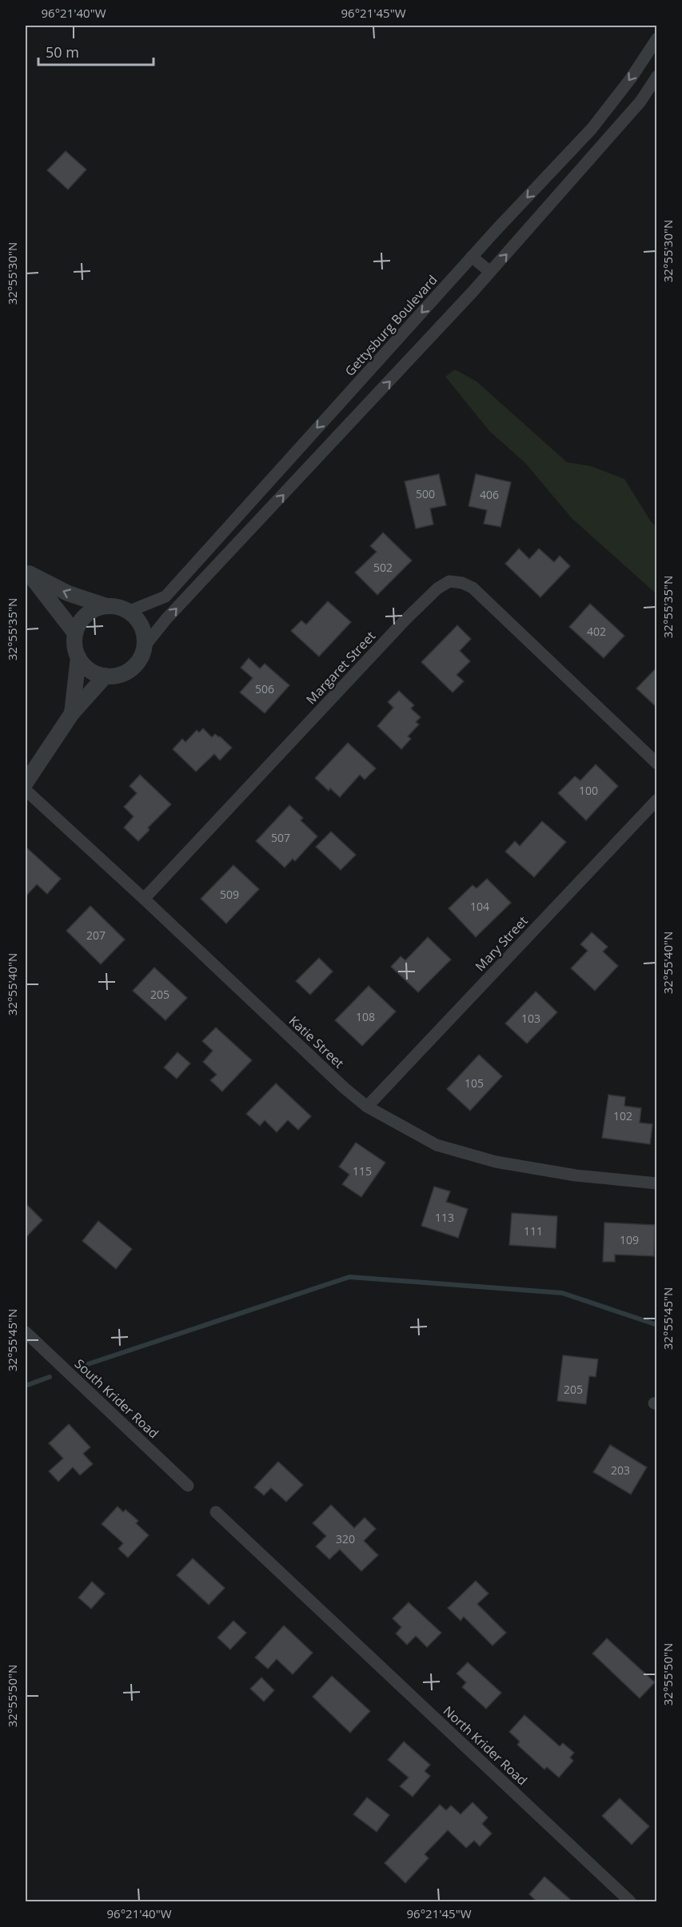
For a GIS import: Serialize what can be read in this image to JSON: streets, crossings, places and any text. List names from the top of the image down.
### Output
{
  "streets": {
    "street": [
      "Gettysburg Boulevard",
      "Margaret Street",
      "Mary Street",
      "Katie Street",
      "South Krider Road",
      "North Krider Road"
    ]
  },
  "crossings": [
    ["Margaret Street", "Katie Street"],
    ["Mary Street", "Katie Street"]
  ],
  "house_numbers": [
    "500",
    "406",
    "502",
    "402",
    "506",
    "100",
    "507",
    "509",
    "104",
    "207",
    "205",
    "108",
    "103",
    "105",
    "102",
    "115",
    "113",
    "111",
    "109",
    "205",
    "203",
    "320"
  ],
  "scale_bar": "50 m",
  "coordinates": [
    "96°21'40\"W",
    "96°21'45\"W",
    "32°55'30\"N",
    "32°55'35\"N",
    "32°55'40\"N",
    "32°55'45\"N",
    "32°55'50\"N"
  ]
}
